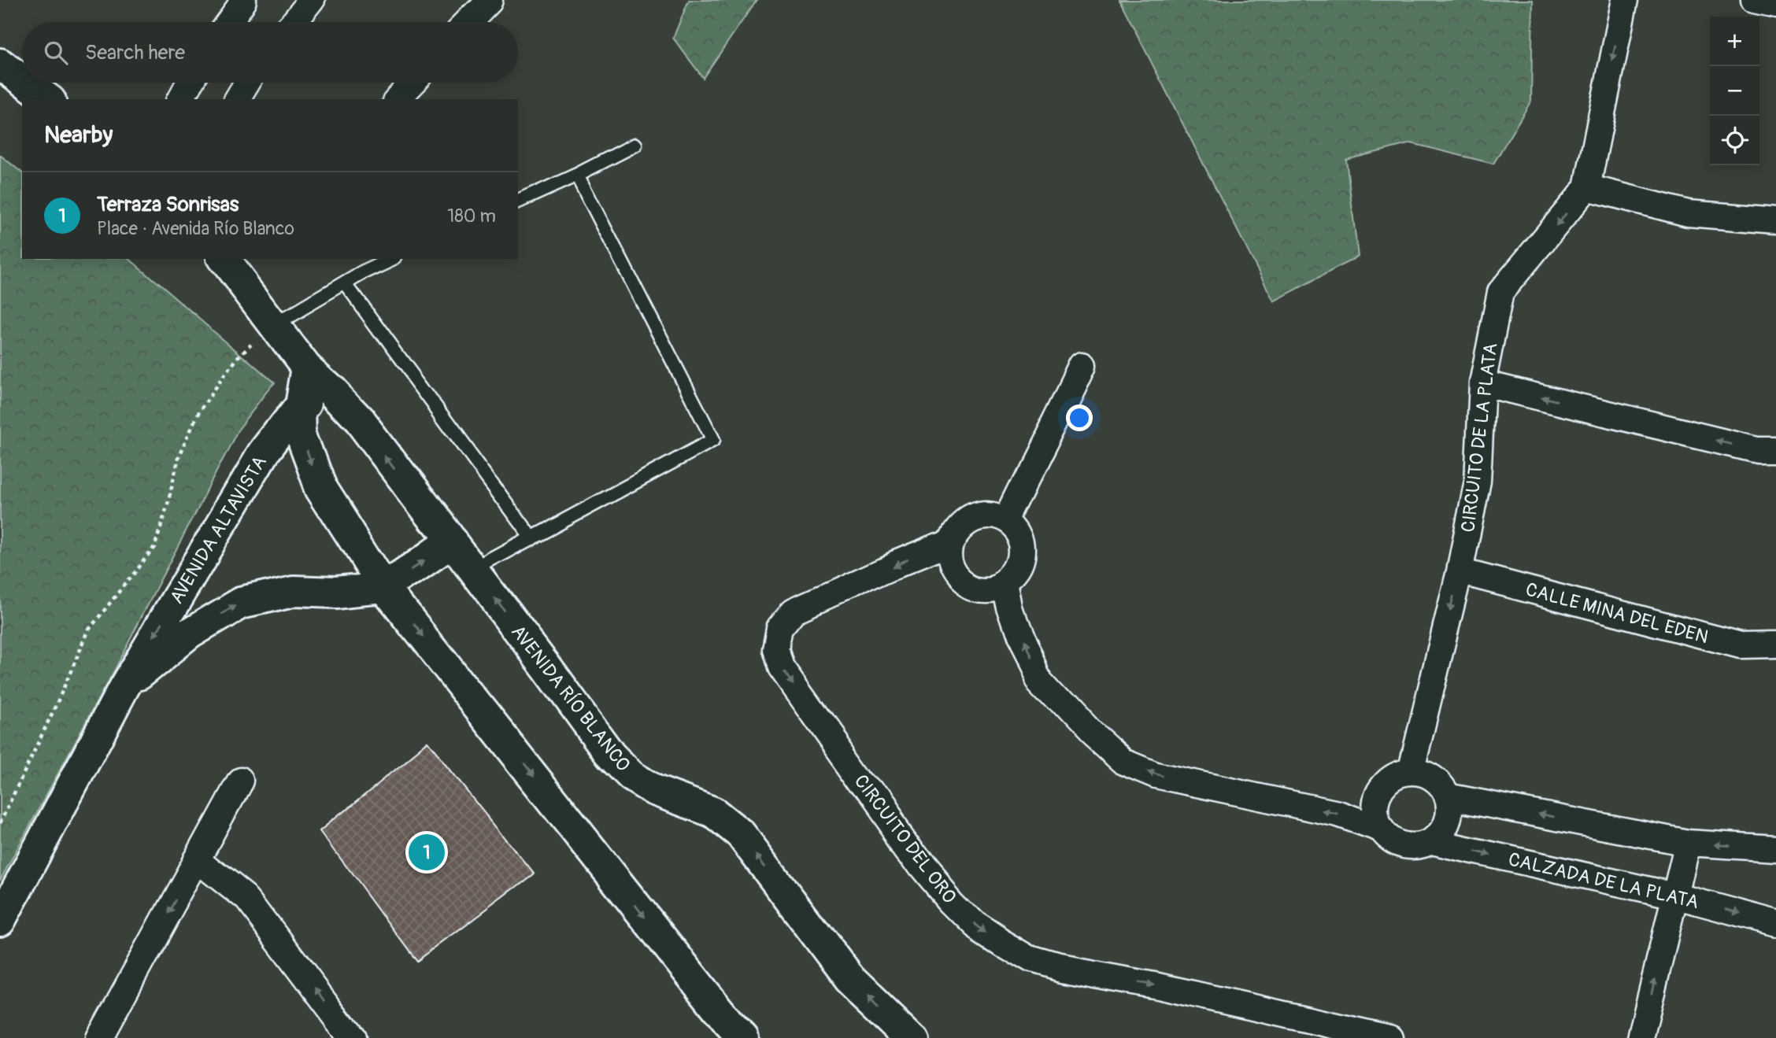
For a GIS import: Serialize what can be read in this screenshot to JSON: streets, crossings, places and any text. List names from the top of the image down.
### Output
{
  "streets": {
    "street": [
      "CIRCUITO DE LA PLATA",
      "AVENIDA ALTAVISTA",
      "CALLE MINA DEL EDEN",
      "AVENIDA RÍO BLANCO",
      "CIRCUITO DEL ORO",
      "CALZADA DE LA PLATA"
    ]
  },
  "crossings": [
    ["CIRCUITO DE LA PLATA", "CALLE MINA DEL EDEN"],
    ["CIRCUITO DE LA PLATA", "CALZADA DE LA PLATA"],
    ["AVENIDA ALTAVISTA", "AVENIDA RÍO BLANCO"]
  ],
  "one_way": ["CIRCUITO DE LA PLATA"],
  "page": {
    "map_buttons": ["+", "−"],
    "search": "Search here",
    "heading": "Nearby",
    "list": [
      {
        "mark": "1",
        "name": "Terraza Sonrisas",
        "note": "Place · Avenida Río Blanco",
        "value": "180 m"
      }
    ],
    "pins": "1"
  }
}
